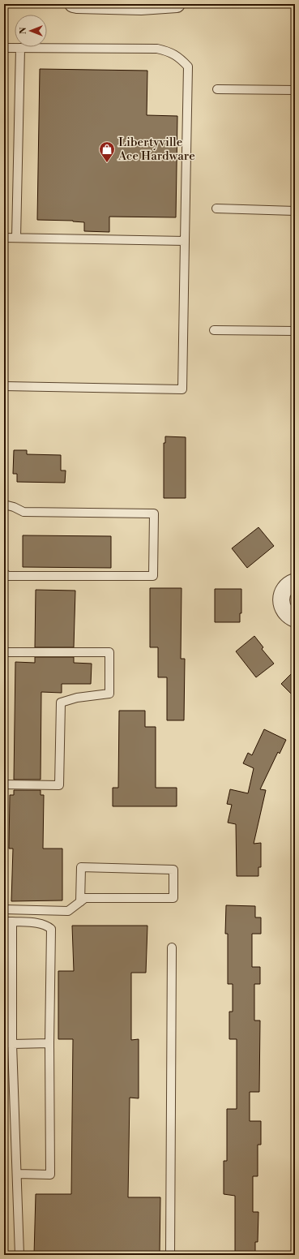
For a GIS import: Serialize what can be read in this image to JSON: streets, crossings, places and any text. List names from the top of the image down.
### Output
{
  "places": {
    "shop": ["Libertyville Ace Hardware"]
  },
  "north": "left"
}
